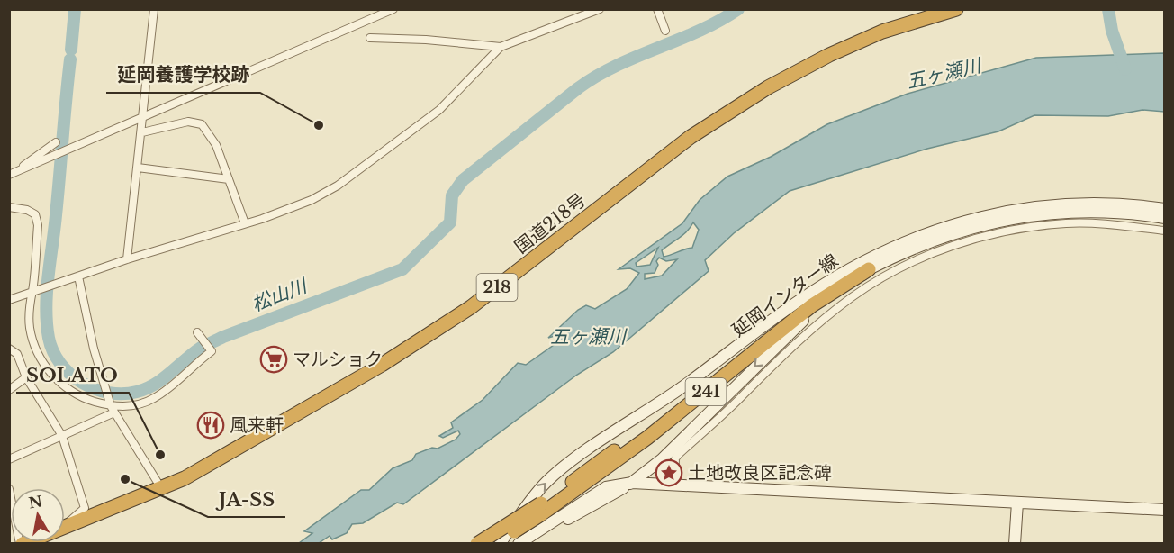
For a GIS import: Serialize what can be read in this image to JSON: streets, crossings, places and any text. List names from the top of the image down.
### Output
{
  "streets": {
    "highway": [
      "国道218号",
      "218",
      "延岡インター線",
      "241"
    ]
  },
  "crossings": [
    ["延岡インター線", "241"]
  ],
  "water": ["五ヶ瀬川", "松山川"],
  "places": {
    "other": ["延岡養護学校跡", "SOLATO", "JA-SS"],
    "supermarket": ["マルショク"],
    "restaurant": ["風来軒"],
    "place": ["土地改良区記念碑"]
  },
  "north": "top"
}
